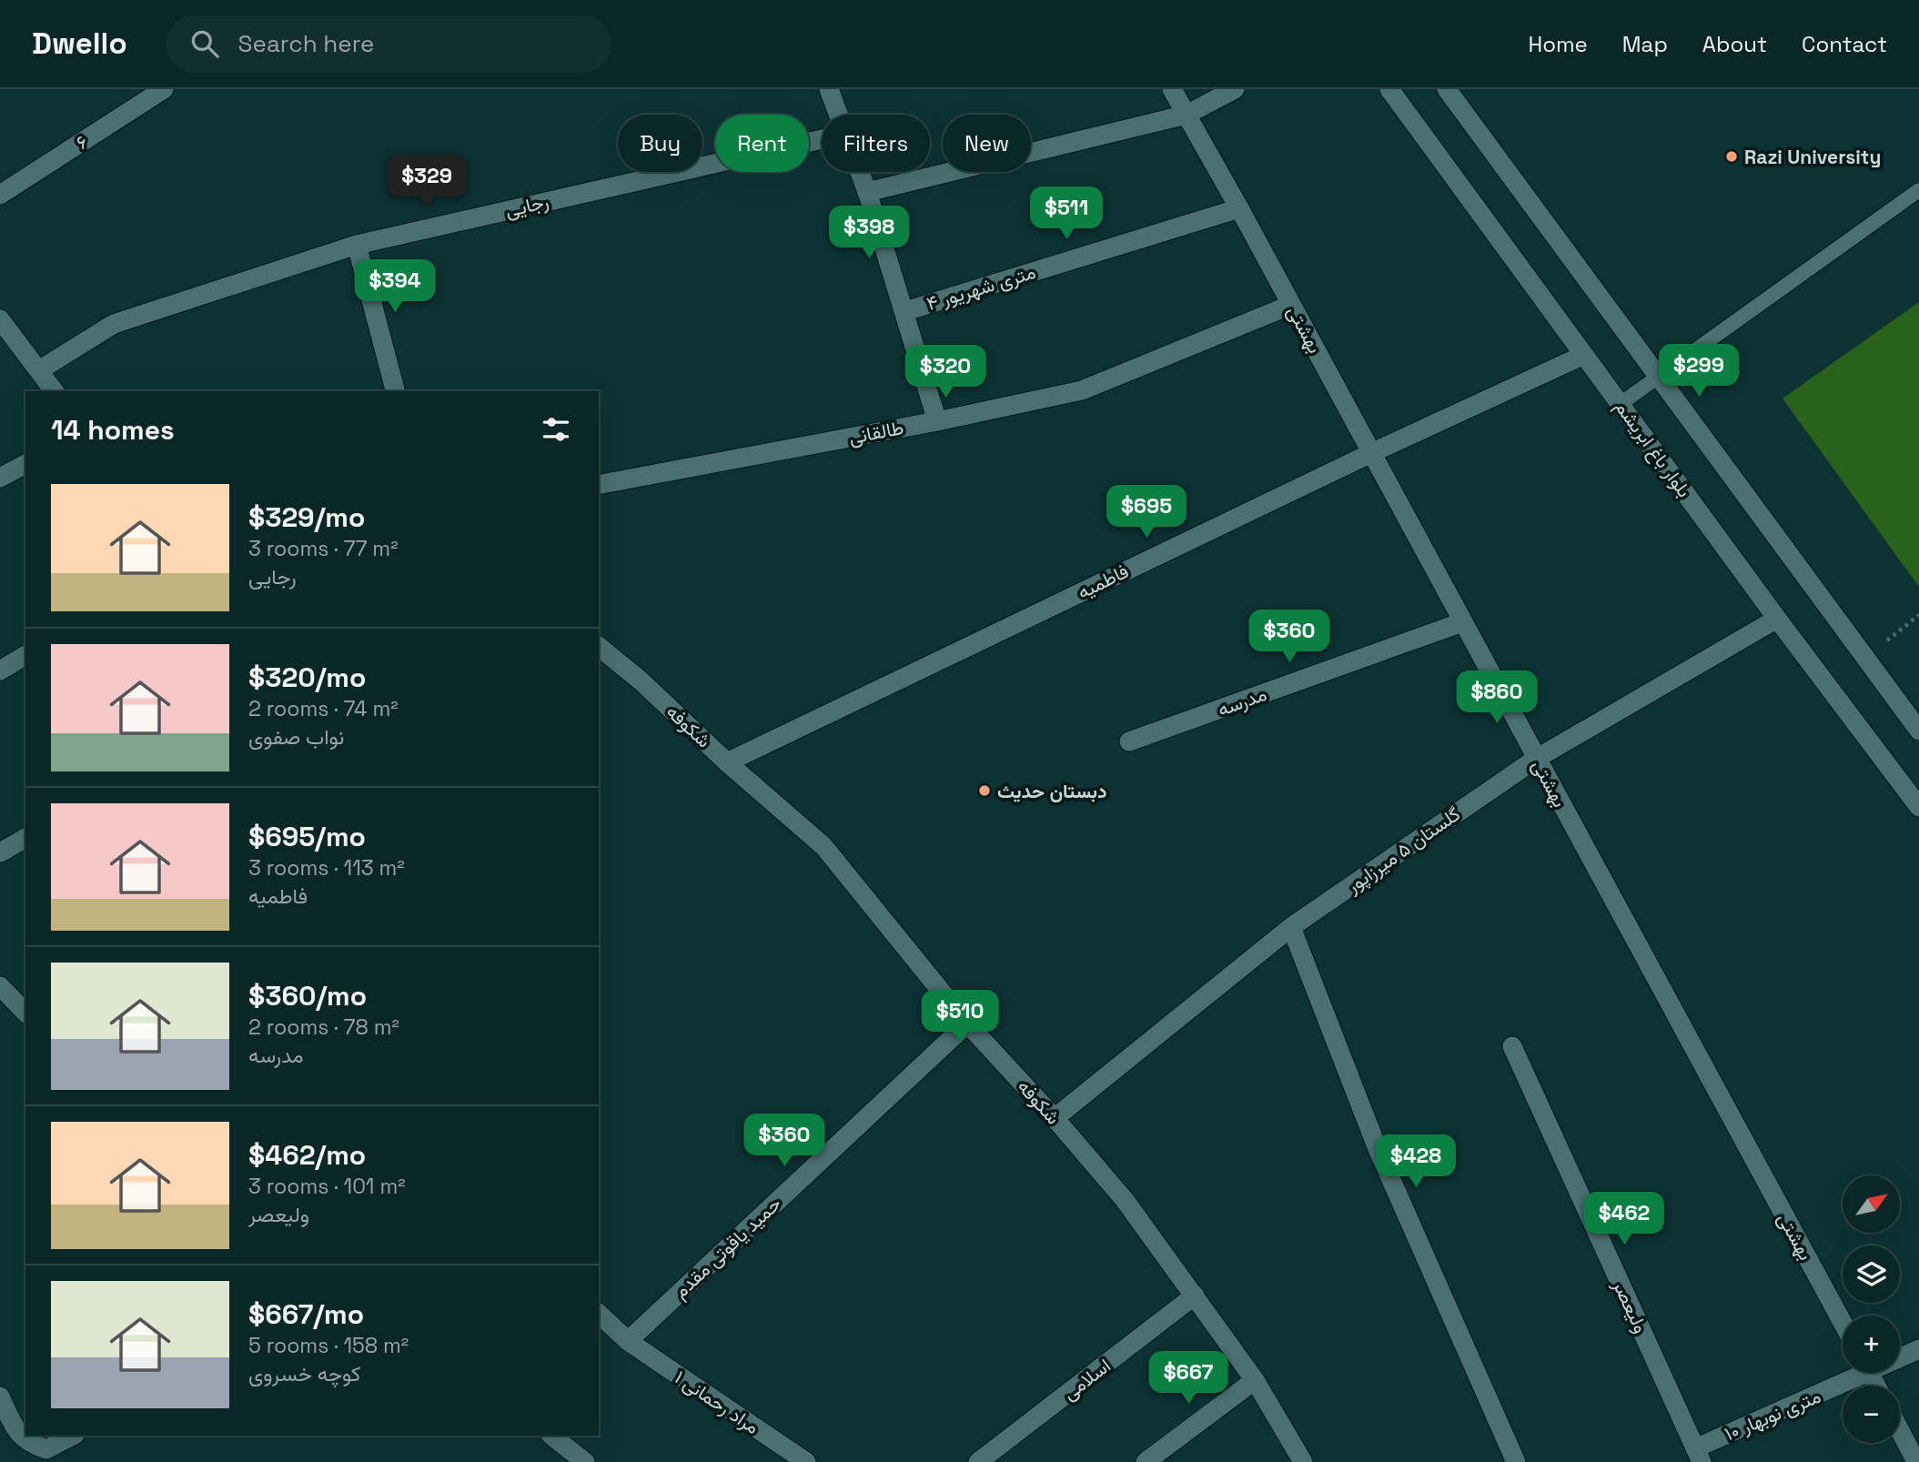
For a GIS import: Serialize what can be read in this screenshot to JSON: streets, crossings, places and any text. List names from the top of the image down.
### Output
{
  "streets": {
    "street": [
      "۶",
      "رجایی",
      "۴ متری شهریور",
      "بهشتی",
      "طالقانی",
      "بلوار باغ ابریشم",
      "فاطمیه",
      "مدرسه",
      "شکوفه",
      "گلستان ۵ میرزاپور",
      "حمید یاقوتی مقدم",
      "ولیعصر",
      "اسلامی",
      "مراد رحمانی ۱",
      "۱۰ متری نوبهار"
    ]
  },
  "crossings": [
    ["۴ متری شهریور", "بهشتی"],
    ["بهشتی", "طالقانی"],
    ["بهشتی", "فاطمیه"],
    ["بهشتی", "مدرسه"],
    ["بهشتی", "گلستان ۵ میرزاپور"],
    ["بلوار باغ ابریشم", "فاطمیه"],
    ["بلوار باغ ابریشم", "گلستان ۵ میرزاپور"],
    ["فاطمیه", "شکوفه"],
    ["شکوفه", "گلستان ۵ میرزاپور"],
    ["شکوفه", "حمید یاقوتی مقدم"],
    ["شکوفه", "اسلامی"],
    ["حمید یاقوتی مقدم", "مراد رحمانی ۱"],
    ["ولیعصر", "۱۰ متری نوبهار"]
  ],
  "places": ["Razi University", "دبستان حدیث"],
  "north": "top right",
  "page": {
    "header": "Dwello",
    "search": "Search here",
    "nav": [
      "Home",
      "Map",
      "About",
      "Contact"
    ],
    "chip": [
      "Buy",
      "Rent",
      "Filters",
      "New"
    ],
    "price": [
      "$329",
      "$511",
      "$398",
      "$394",
      "$299",
      "$320",
      "$695",
      "$360",
      "$860",
      "$510",
      "$360",
      "$428",
      "$462",
      "$667"
    ],
    "heading": "14 homes",
    "list": [
      {
        "name": "$329/mo",
        "note": "3 rooms · 77 m² · رجایی"
      },
      {
        "name": "$320/mo",
        "note": "2 rooms · 74 m² · نواب صفوی"
      },
      {
        "name": "$695/mo",
        "note": "3 rooms · 113 m² · فاطمیه"
      },
      {
        "name": "$360/mo",
        "note": "2 rooms · 78 m² · مدرسه"
      },
      {
        "name": "$462/mo",
        "note": "3 rooms · 101 m² · ولیعصر"
      },
      {
        "name": "$667/mo",
        "note": "5 rooms · 158 m² · کوچه خسروی"
      }
    ],
    "map_buttons": ["+", "−"]
  }
}
